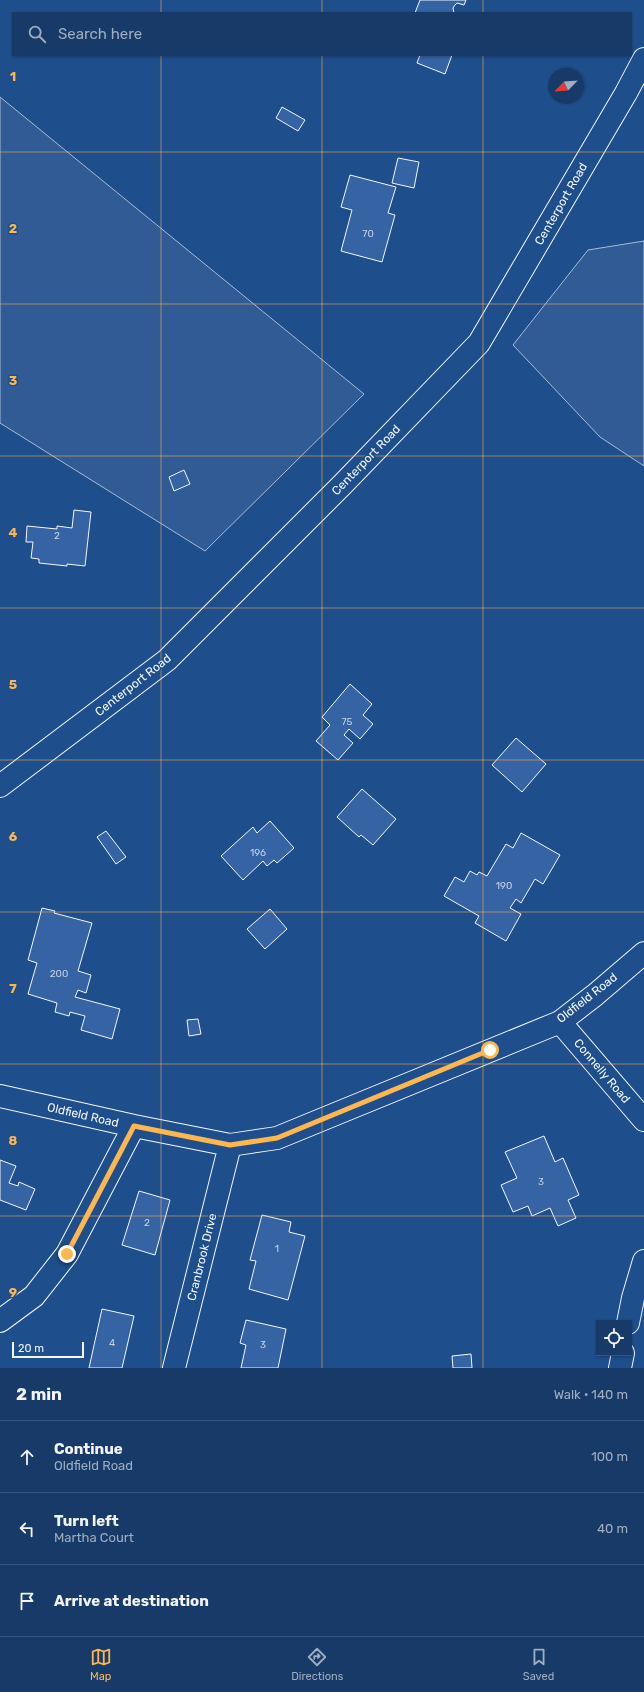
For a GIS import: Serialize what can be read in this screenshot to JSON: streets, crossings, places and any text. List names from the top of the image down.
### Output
{
  "streets": {
    "street": [
      "Centerport Road",
      "Oldfield Road",
      "Connelly Road",
      "Cranbrook Drive"
    ]
  },
  "crossings": [
    ["Oldfield Road", "Connelly Road"],
    ["Oldfield Road", "Cranbrook Drive"]
  ],
  "house_numbers": [
    "70",
    "2",
    "75",
    "196",
    "190",
    "200",
    "3",
    "2",
    "1",
    "4",
    "3"
  ],
  "scale_bar": "20 m",
  "north": "bottom left",
  "page": {
    "search": "Search here",
    "scale": "20 m",
    "heading": ["2 min", "Walk · 140 m"],
    "list": [
      ["Continue", "Oldfield Road", "100 m"],
      ["Turn left", "Martha Court", "40 m"],
      "Arrive at destination"
    ],
    "nav": ["Map", "Directions", "Saved"]
  },
  "grid": {
    "rows": [
      "1",
      "2",
      "3",
      "4",
      "5",
      "6",
      "7",
      "8",
      "9"
    ]
  }
}
